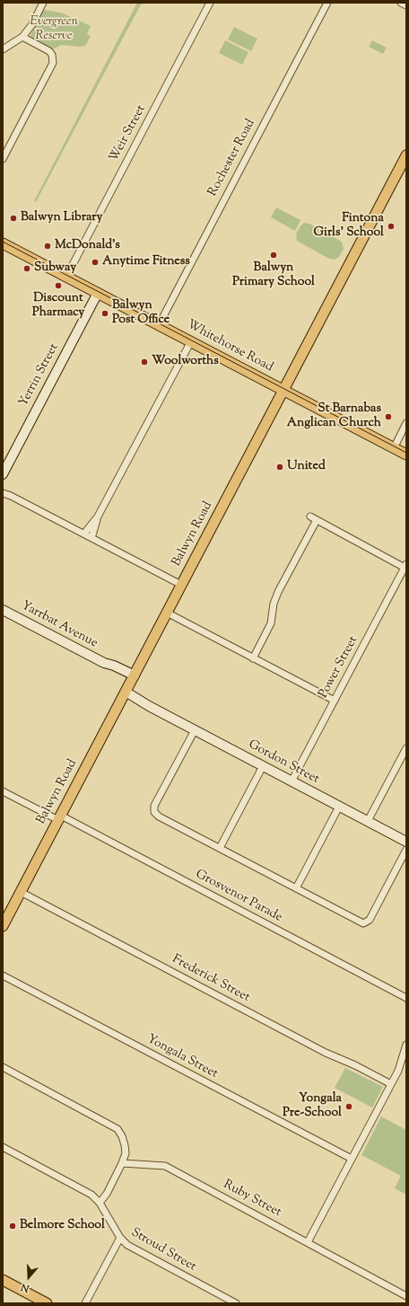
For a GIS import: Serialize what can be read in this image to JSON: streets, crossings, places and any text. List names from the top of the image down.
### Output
{
  "streets": {
    "main road": ["Whitehorse Road", "Balwyn Road"],
    "street": [
      "Weir Street",
      "Rochester Road",
      "Yerrin Street",
      "Yarrbat Avenue",
      "Power Street",
      "Gordon Street",
      "Grosvenor Parade",
      "Frederick Street",
      "Yongala Street",
      "Ruby Street",
      "Stroud Street"
    ]
  },
  "crossings": [
    ["Weir Street", "Whitehorse Road"],
    ["Rochester Road", "Whitehorse Road"],
    ["Whitehorse Road", "Yerrin Street"],
    ["Whitehorse Road", "Balwyn Road"],
    ["Balwyn Road", "Yarrbat Avenue"],
    ["Balwyn Road", "Gordon Street"],
    ["Balwyn Road", "Grosvenor Parade"],
    ["Balwyn Road", "Frederick Street"],
    ["Power Street", "Gordon Street"]
  ],
  "parks": ["Evergreen Reserve"],
  "places": [
    "Balwyn Library",
    "Fintona Girls' School",
    "McDonald's",
    "Balwyn Primary School",
    "Anytime Fitness",
    "Subway",
    "Discount Pharmacy",
    "Balwyn Post Office",
    "Woolworths",
    "St Barnabas Anglican Church",
    "United",
    "Yongala Pre-School",
    "Belmore School"
  ],
  "north": "bottom"
}
